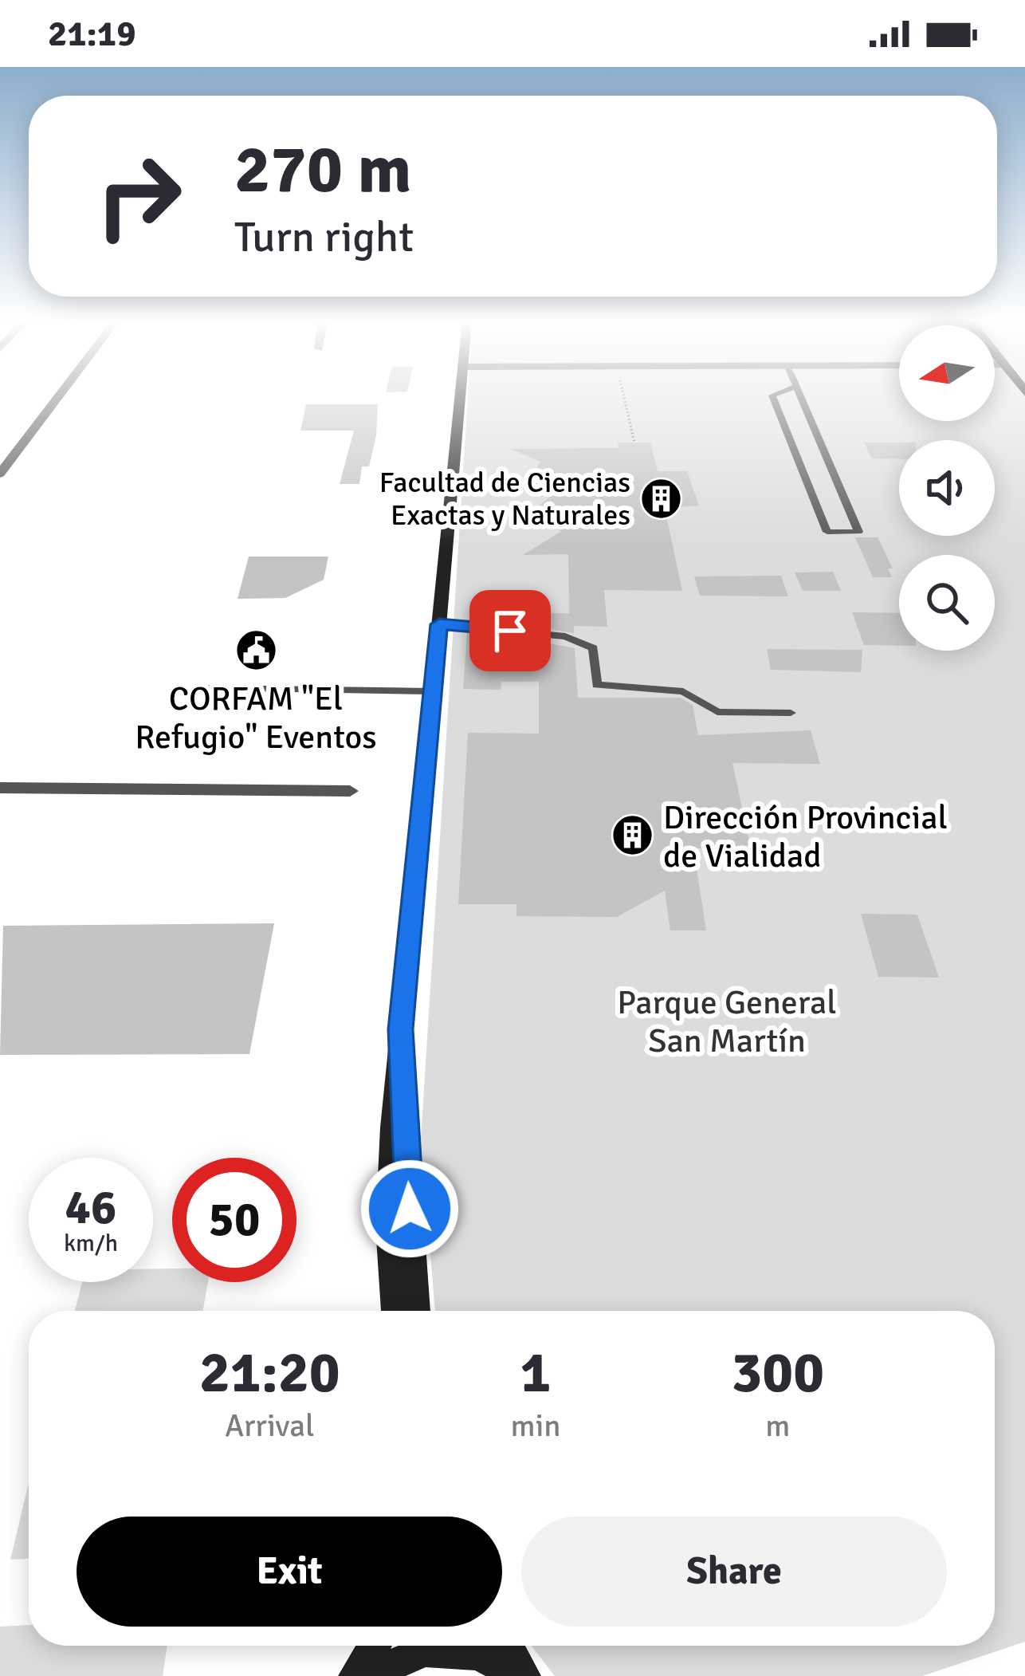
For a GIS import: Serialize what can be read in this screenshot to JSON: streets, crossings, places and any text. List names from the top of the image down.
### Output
{
  "parks": ["Parque General San Martín"],
  "places": {
    "building": ["Facultad de Ciencias Exactas y Naturales", "Dirección Provincial de Vialidad"],
    "public building": ["CORFAM \"El Refugio\" Eventos"]
  },
  "north": "left",
  "page": {
    "status": "21:19",
    "turn": ["270 m", "Turn right"],
    "speed": "46 km/h",
    "limit": "50",
    "eta": [
      "21:20",
      "Arrival",
      "1",
      "min",
      "300",
      "m"
    ],
    "buttons": ["Exit", "Share"]
  }
}
